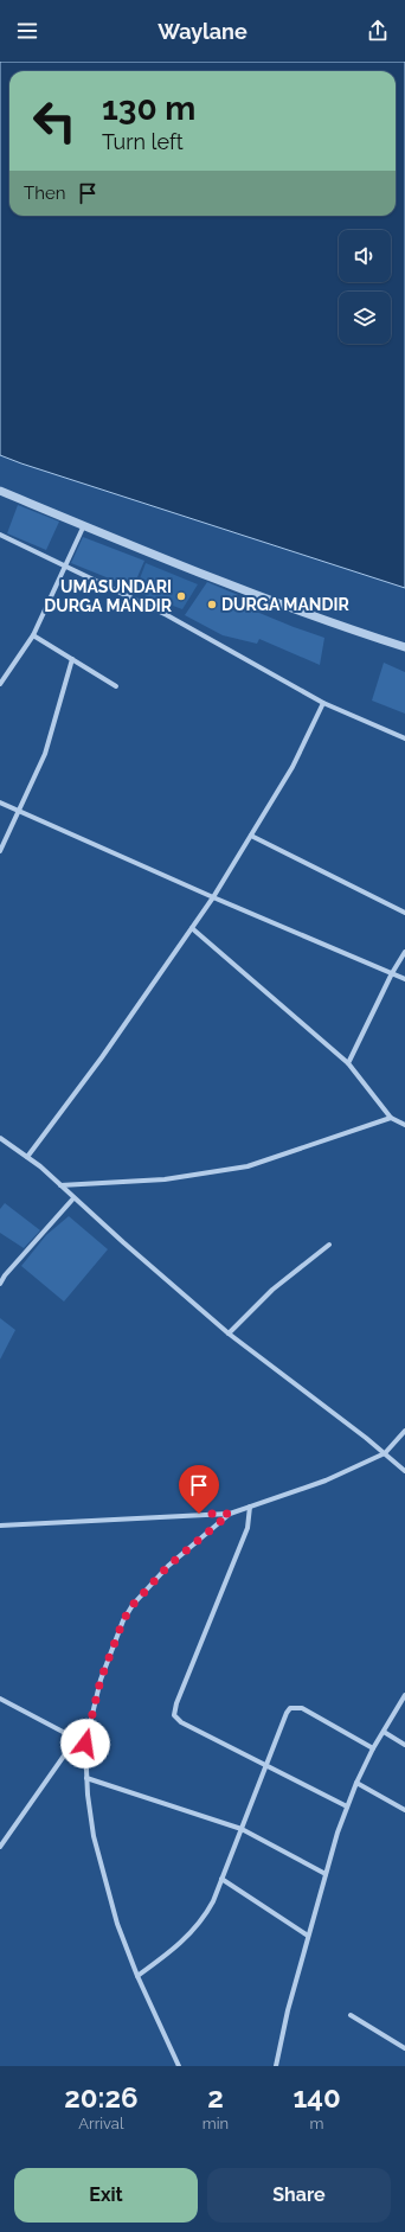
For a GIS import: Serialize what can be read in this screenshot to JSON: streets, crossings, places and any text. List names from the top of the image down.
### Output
{
  "places": ["UMASUNDARI DURGA MANDIR", "DURGA MANDIR"],
  "page": {
    "header": "Waylane",
    "turn": ["130 m", "Turn left"],
    "then": "Then",
    "eta": [
      "20:26",
      "Arrival",
      "2",
      "min",
      "140",
      "m"
    ],
    "buttons": ["Exit", "Share"]
  }
}
